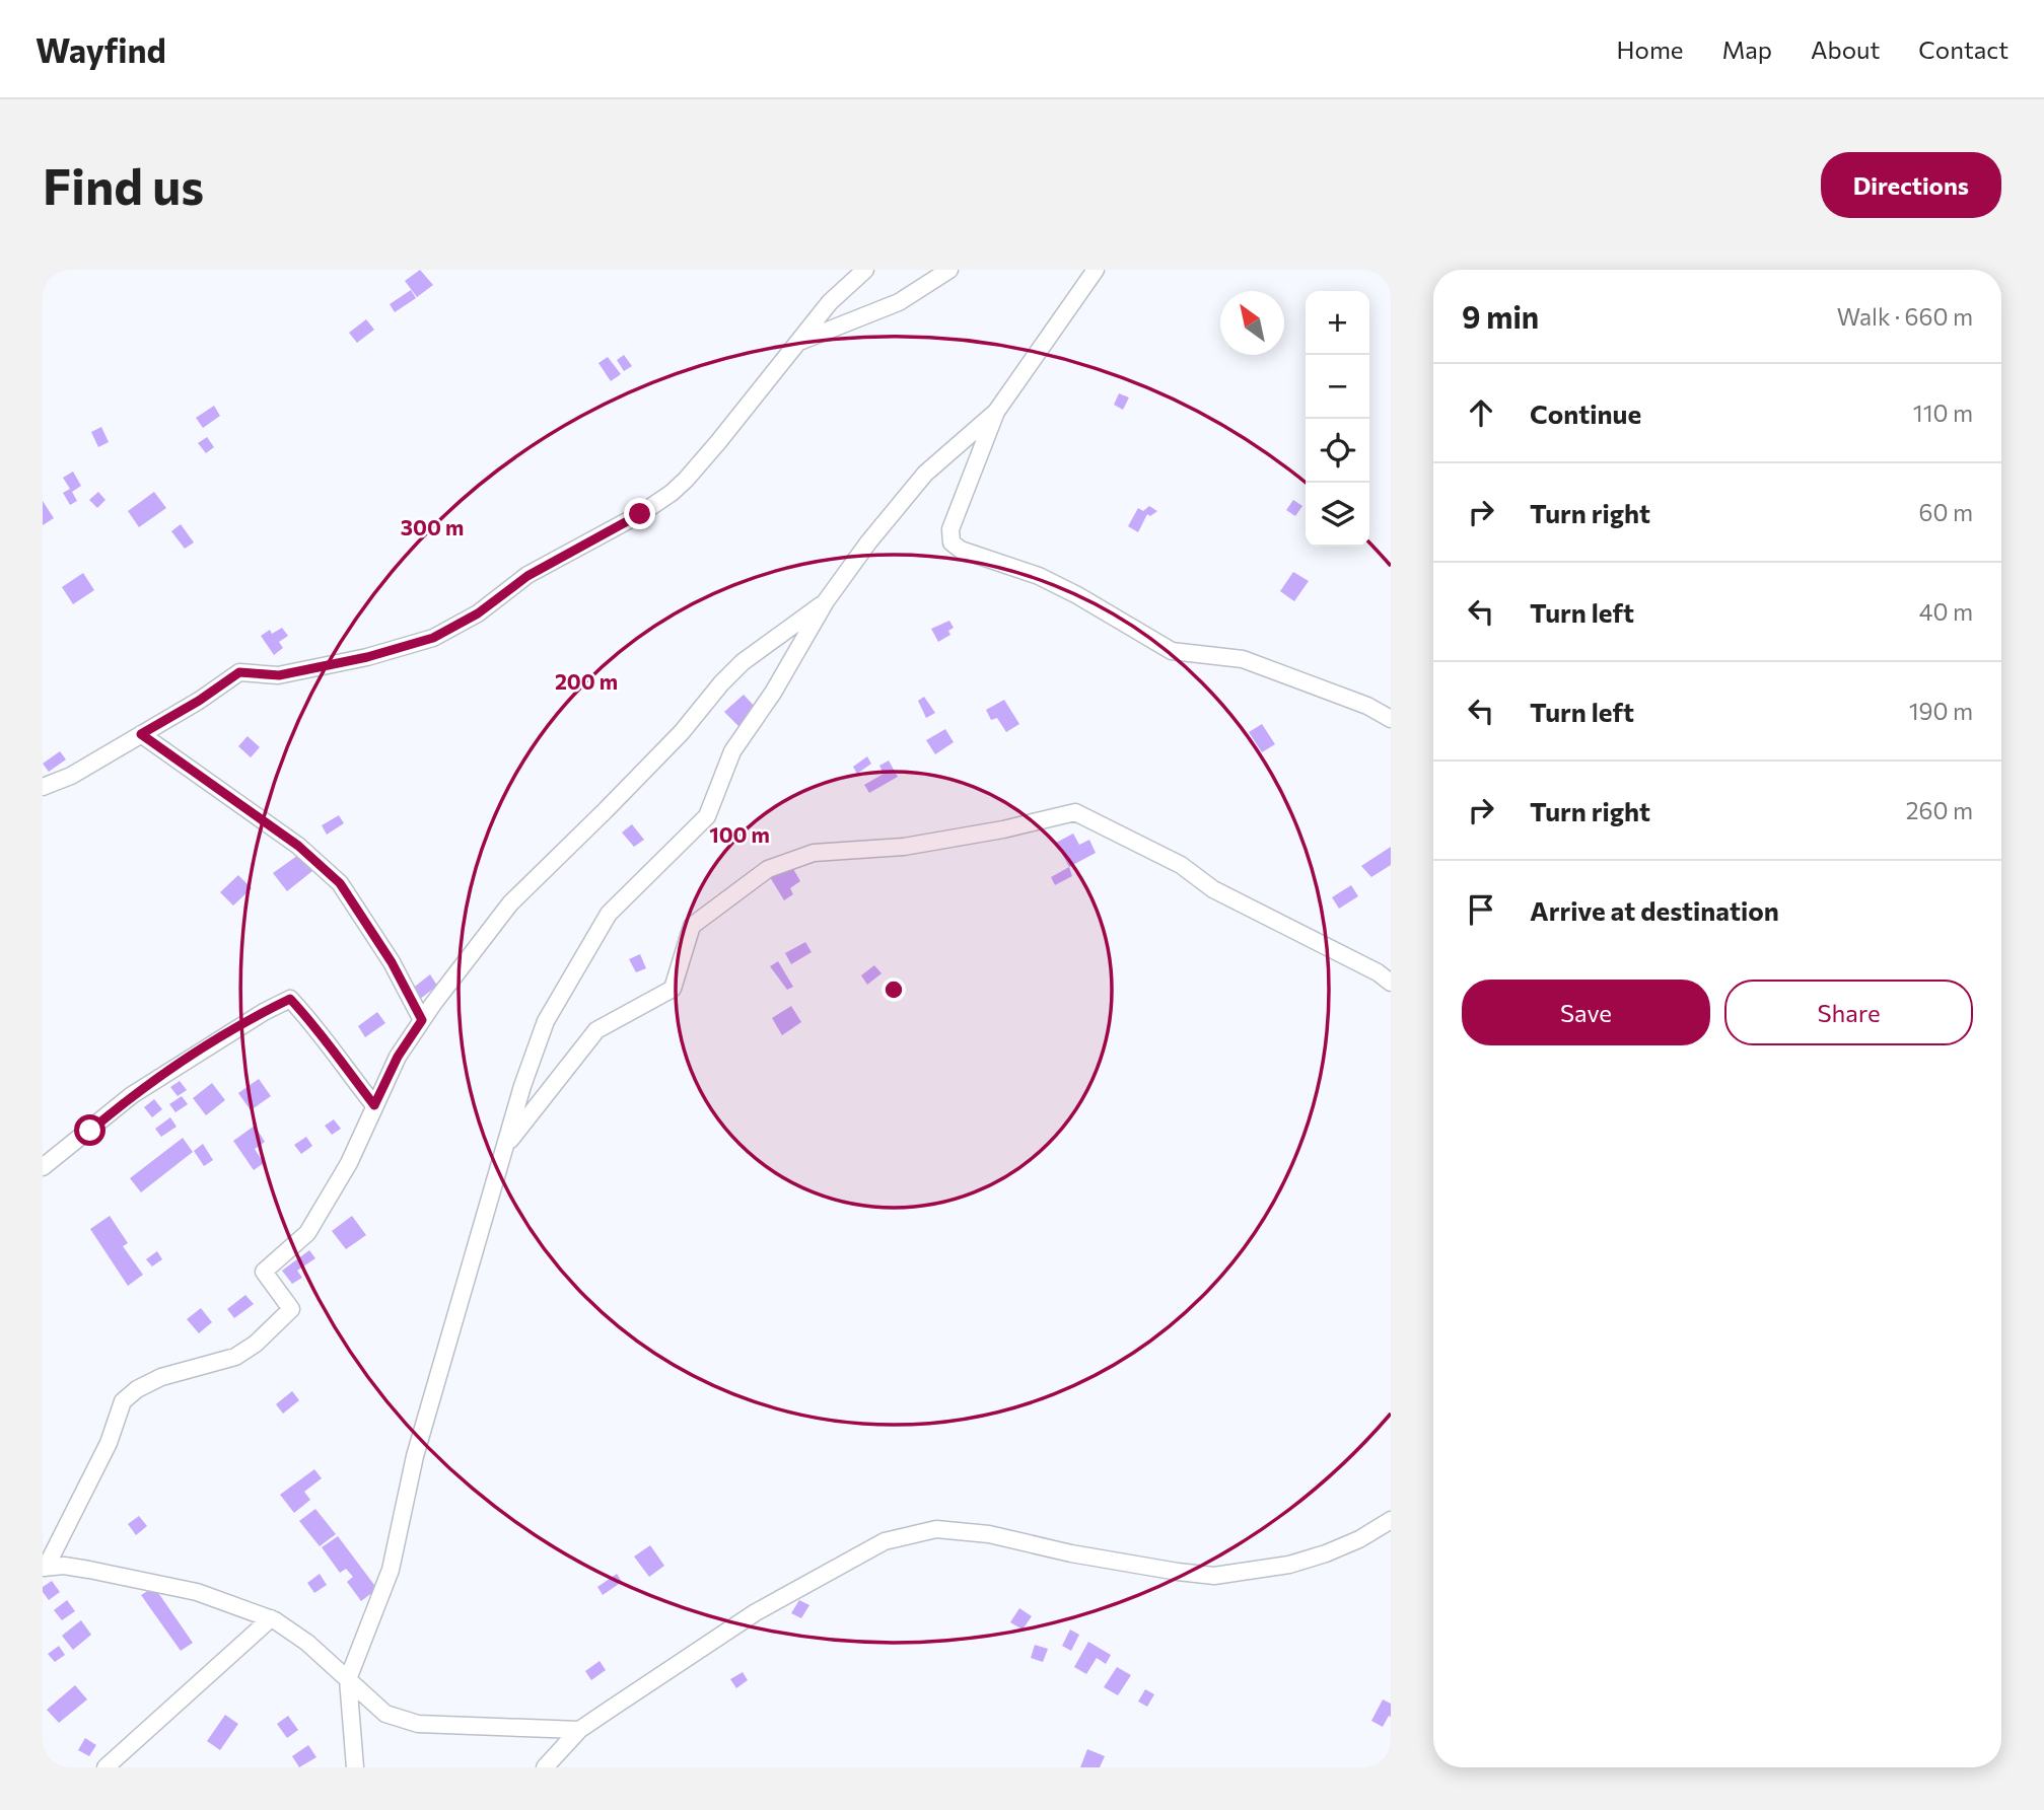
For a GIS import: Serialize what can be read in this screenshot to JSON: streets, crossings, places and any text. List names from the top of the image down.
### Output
{
  "north": "top left",
  "page": {
    "header": "Wayfind",
    "nav": [
      "Home",
      "Map",
      "About",
      "Contact"
    ],
    "buttons": [
      "Directions",
      ["Save", "Share"]
    ],
    "title": "Find us",
    "heading": ["9 min", "Walk · 660 m"],
    "map_buttons": ["+", "−"],
    "list": [
      ["Continue", "110 m"],
      ["Turn right", "60 m"],
      ["Turn left", "40 m"],
      ["Turn left", "190 m"],
      ["Turn right", "260 m"],
      "Arrive at destination"
    ]
  },
  "rings": ["300 m", "200 m", "100 m"]
}
